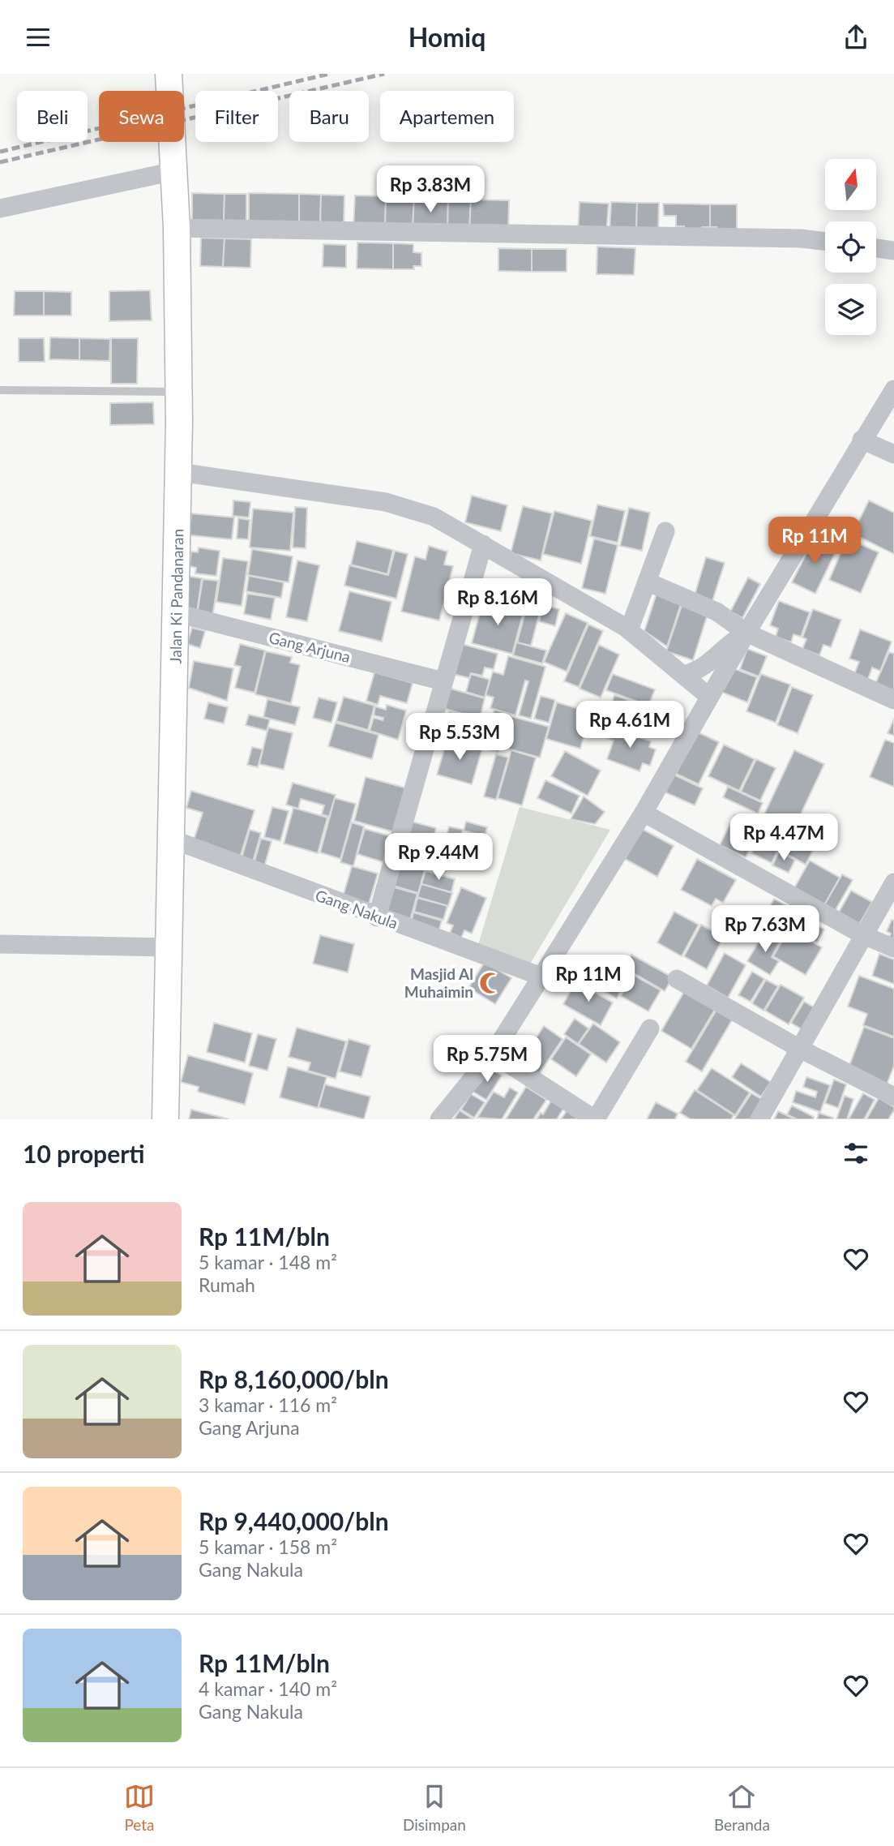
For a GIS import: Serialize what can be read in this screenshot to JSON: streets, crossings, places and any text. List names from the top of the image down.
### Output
{
  "streets": {
    "main road": ["Jalan Ki Pandanaran"],
    "street": ["Gang Arjuna", "Gang Nakula"]
  },
  "crossings": [
    ["Jalan Ki Pandanaran", "Gang Arjuna"],
    ["Jalan Ki Pandanaran", "Gang Nakula"]
  ],
  "places": {
    "mosque": ["Masjid Al Muhaimin"]
  },
  "north": "top",
  "page": {
    "header": "Homiq",
    "chip": [
      "Beli",
      "Sewa",
      "Filter",
      "Baru",
      "Apartemen"
    ],
    "price": [
      "Rp 3.83M",
      "Rp 11M",
      "Rp 8.16M",
      "Rp 4.61M",
      "Rp 5.53M",
      "Rp 4.47M",
      "Rp 9.44M",
      "Rp 7.63M",
      "Rp 11M",
      "Rp 5.75M"
    ],
    "heading": "10 properti",
    "list": [
      {
        "name": "Rp 11M/bln",
        "note": "5 kamar · 148 m² · Rumah"
      },
      {
        "name": "Rp 8,160,000/bln",
        "note": "3 kamar · 116 m² · Gang Arjuna"
      },
      {
        "name": "Rp 9,440,000/bln",
        "note": "5 kamar · 158 m² · Gang Nakula"
      },
      {
        "name": "Rp 11M/bln",
        "note": "4 kamar · 140 m² · Gang Nakula"
      }
    ],
    "tabs": ["Peta", "Disimpan", "Beranda"]
  }
}
